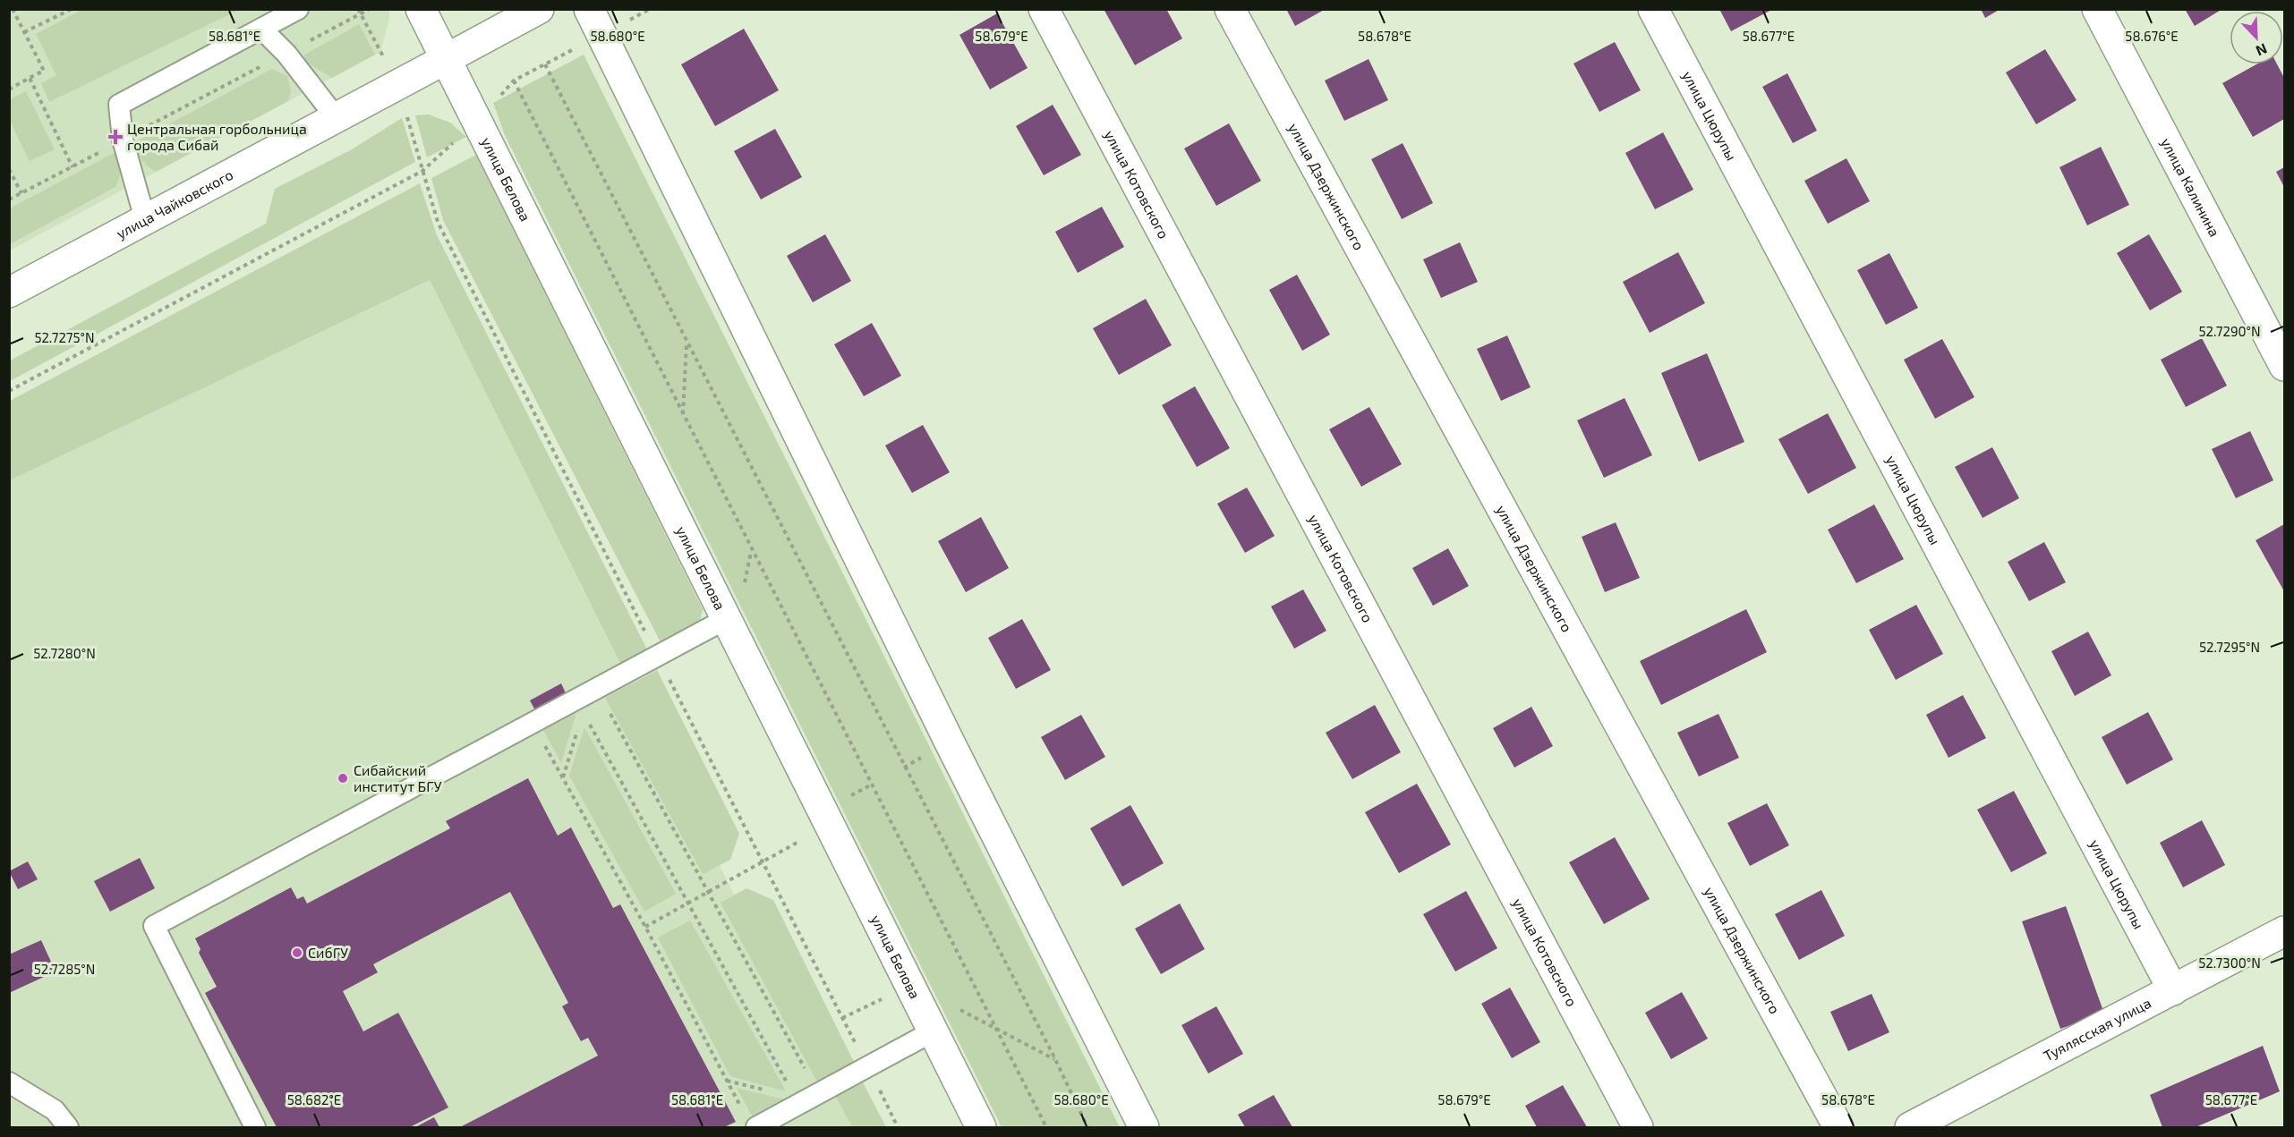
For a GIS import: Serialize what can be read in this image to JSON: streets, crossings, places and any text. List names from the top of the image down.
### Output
{
  "streets": {
    "street": [
      "улица Цюрупы",
      "улица Белова",
      "улица Котовского",
      "улица Дзержинского",
      "улица Калинина",
      "улица Чайковского",
      "Туялясская улица"
    ]
  },
  "crossings": [
    ["улица Цюрупы", "Туялясская улица"],
    ["улица Белова", "улица Чайковского"]
  ],
  "places": {
    "health": ["Центральная горбольница города Сибай"],
    "other": ["Сибайский институт БГУ", "СибГУ"]
  },
  "north": "bottom right",
  "coordinates": [
    "58.681°E",
    "58.680°E",
    "58.679°E",
    "58.678°E",
    "58.677°E",
    "58.676°E",
    "52.7290°N",
    "52.7275°N",
    "52.7295°N",
    "52.7280°N",
    "52.7300°N",
    "52.7285°N",
    "58.682°E"
  ]
}
